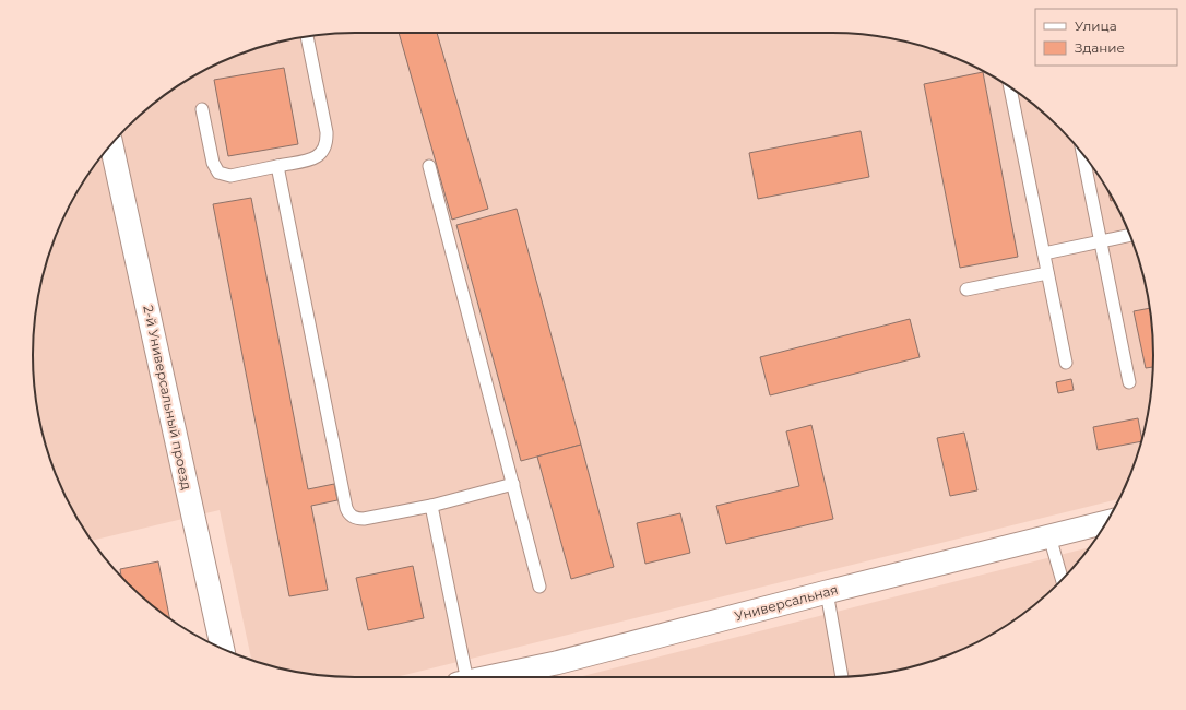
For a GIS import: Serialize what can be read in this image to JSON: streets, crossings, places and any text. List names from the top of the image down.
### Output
{
  "streets": {
    "street": ["2-й Универсальный проезд", "Универсальная"]
  },
  "legend": ["Улица", "Здание"]
}
